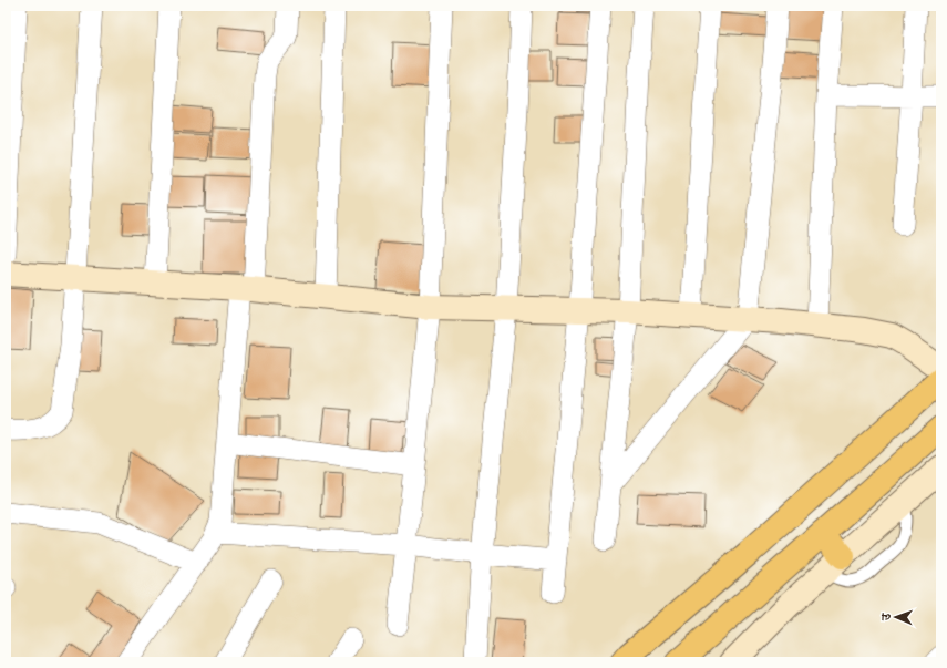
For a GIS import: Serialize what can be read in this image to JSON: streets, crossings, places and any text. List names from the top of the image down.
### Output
{
  "north": "left"
}
